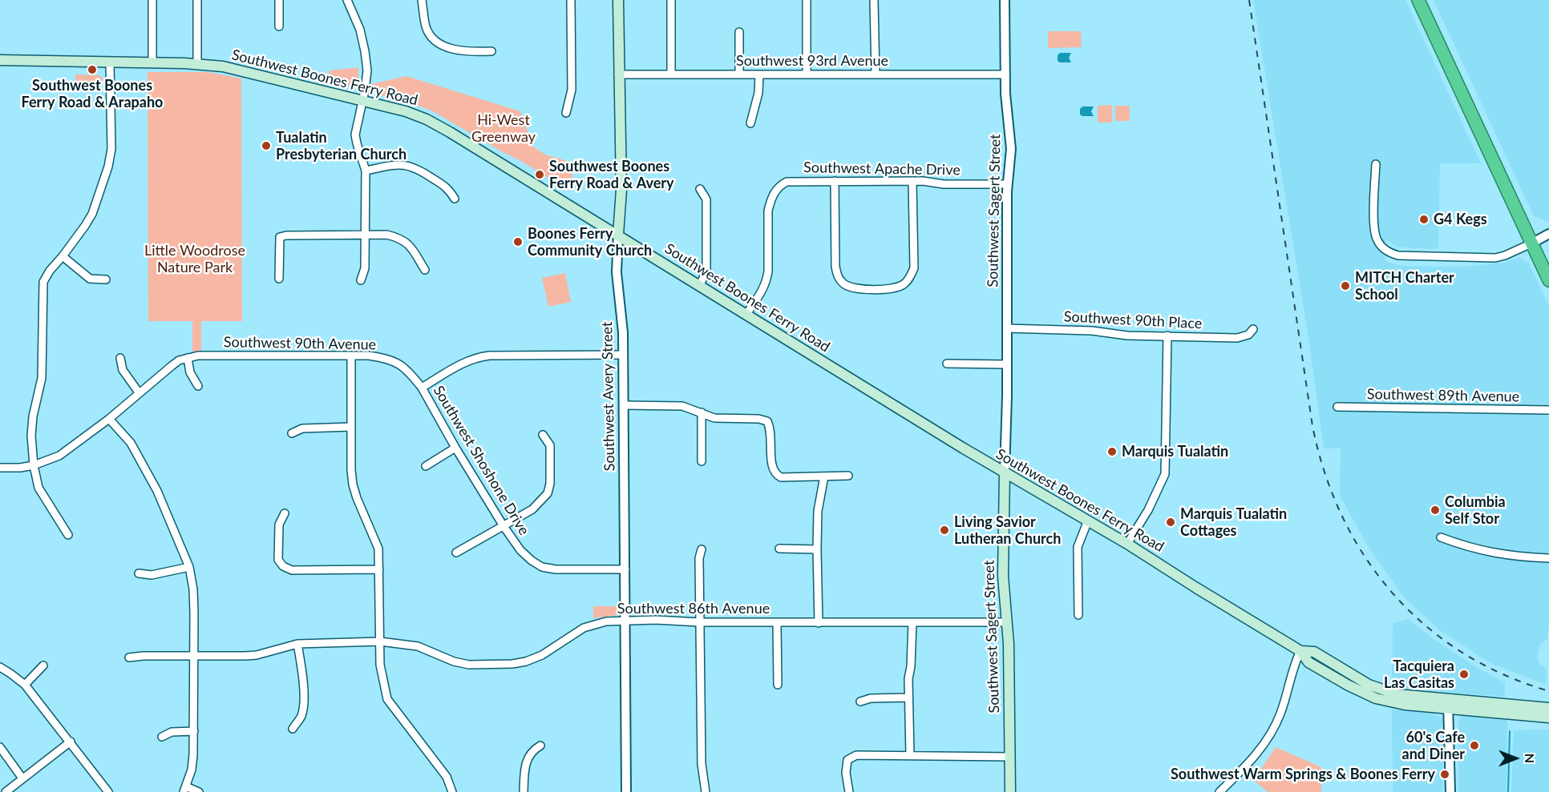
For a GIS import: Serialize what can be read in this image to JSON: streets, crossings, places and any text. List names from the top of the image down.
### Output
{
  "streets": {
    "main road": ["Southwest Boones Ferry Road", "Southwest Sagert Street", "Southwest Avery Street"],
    "street": [
      "Southwest 93rd Avenue",
      "Southwest Apache Drive",
      "Southwest 90th Place",
      "Southwest 90th Avenue",
      "Southwest 89th Avenue",
      "Southwest Shoshone Drive",
      "Southwest 86th Avenue"
    ]
  },
  "crossings": [
    ["Southwest 93rd Avenue", "Southwest Sagert Street"],
    ["Southwest 93rd Avenue", "Southwest Avery Street"],
    ["Southwest Boones Ferry Road", "Southwest Apache Drive"],
    ["Southwest Boones Ferry Road", "Southwest Sagert Street"],
    ["Southwest Boones Ferry Road", "Southwest Avery Street"],
    ["Southwest Apache Drive", "Southwest Sagert Street"],
    ["Southwest Sagert Street", "Southwest 90th Place"],
    ["Southwest Sagert Street", "Southwest 86th Avenue"],
    ["Southwest 90th Avenue", "Southwest Shoshone Drive"],
    ["Southwest Avery Street", "Southwest Shoshone Drive"],
    ["Southwest Avery Street", "Southwest 86th Avenue"]
  ],
  "parks": ["Hi-West Greenway", "Little Woodrose Nature Park"],
  "places": [
    "Southwest Boones Ferry Road & Arapaho",
    "Tualatin Presbyterian Church",
    "Southwest Boones Ferry Road & Avery",
    "G4 Kegs",
    "Boones Ferry Community Church",
    "MITCH Charter School",
    "Marquis Tualatin",
    "Columbia Self Stor",
    "Marquis Tualatin Cottages",
    "Living Savior Lutheran Church",
    "Tacquiera Las Casitas",
    "60's Cafe and Diner",
    "Southwest Warm Springs & Boones Ferry"
  ],
  "north": "right"
}
